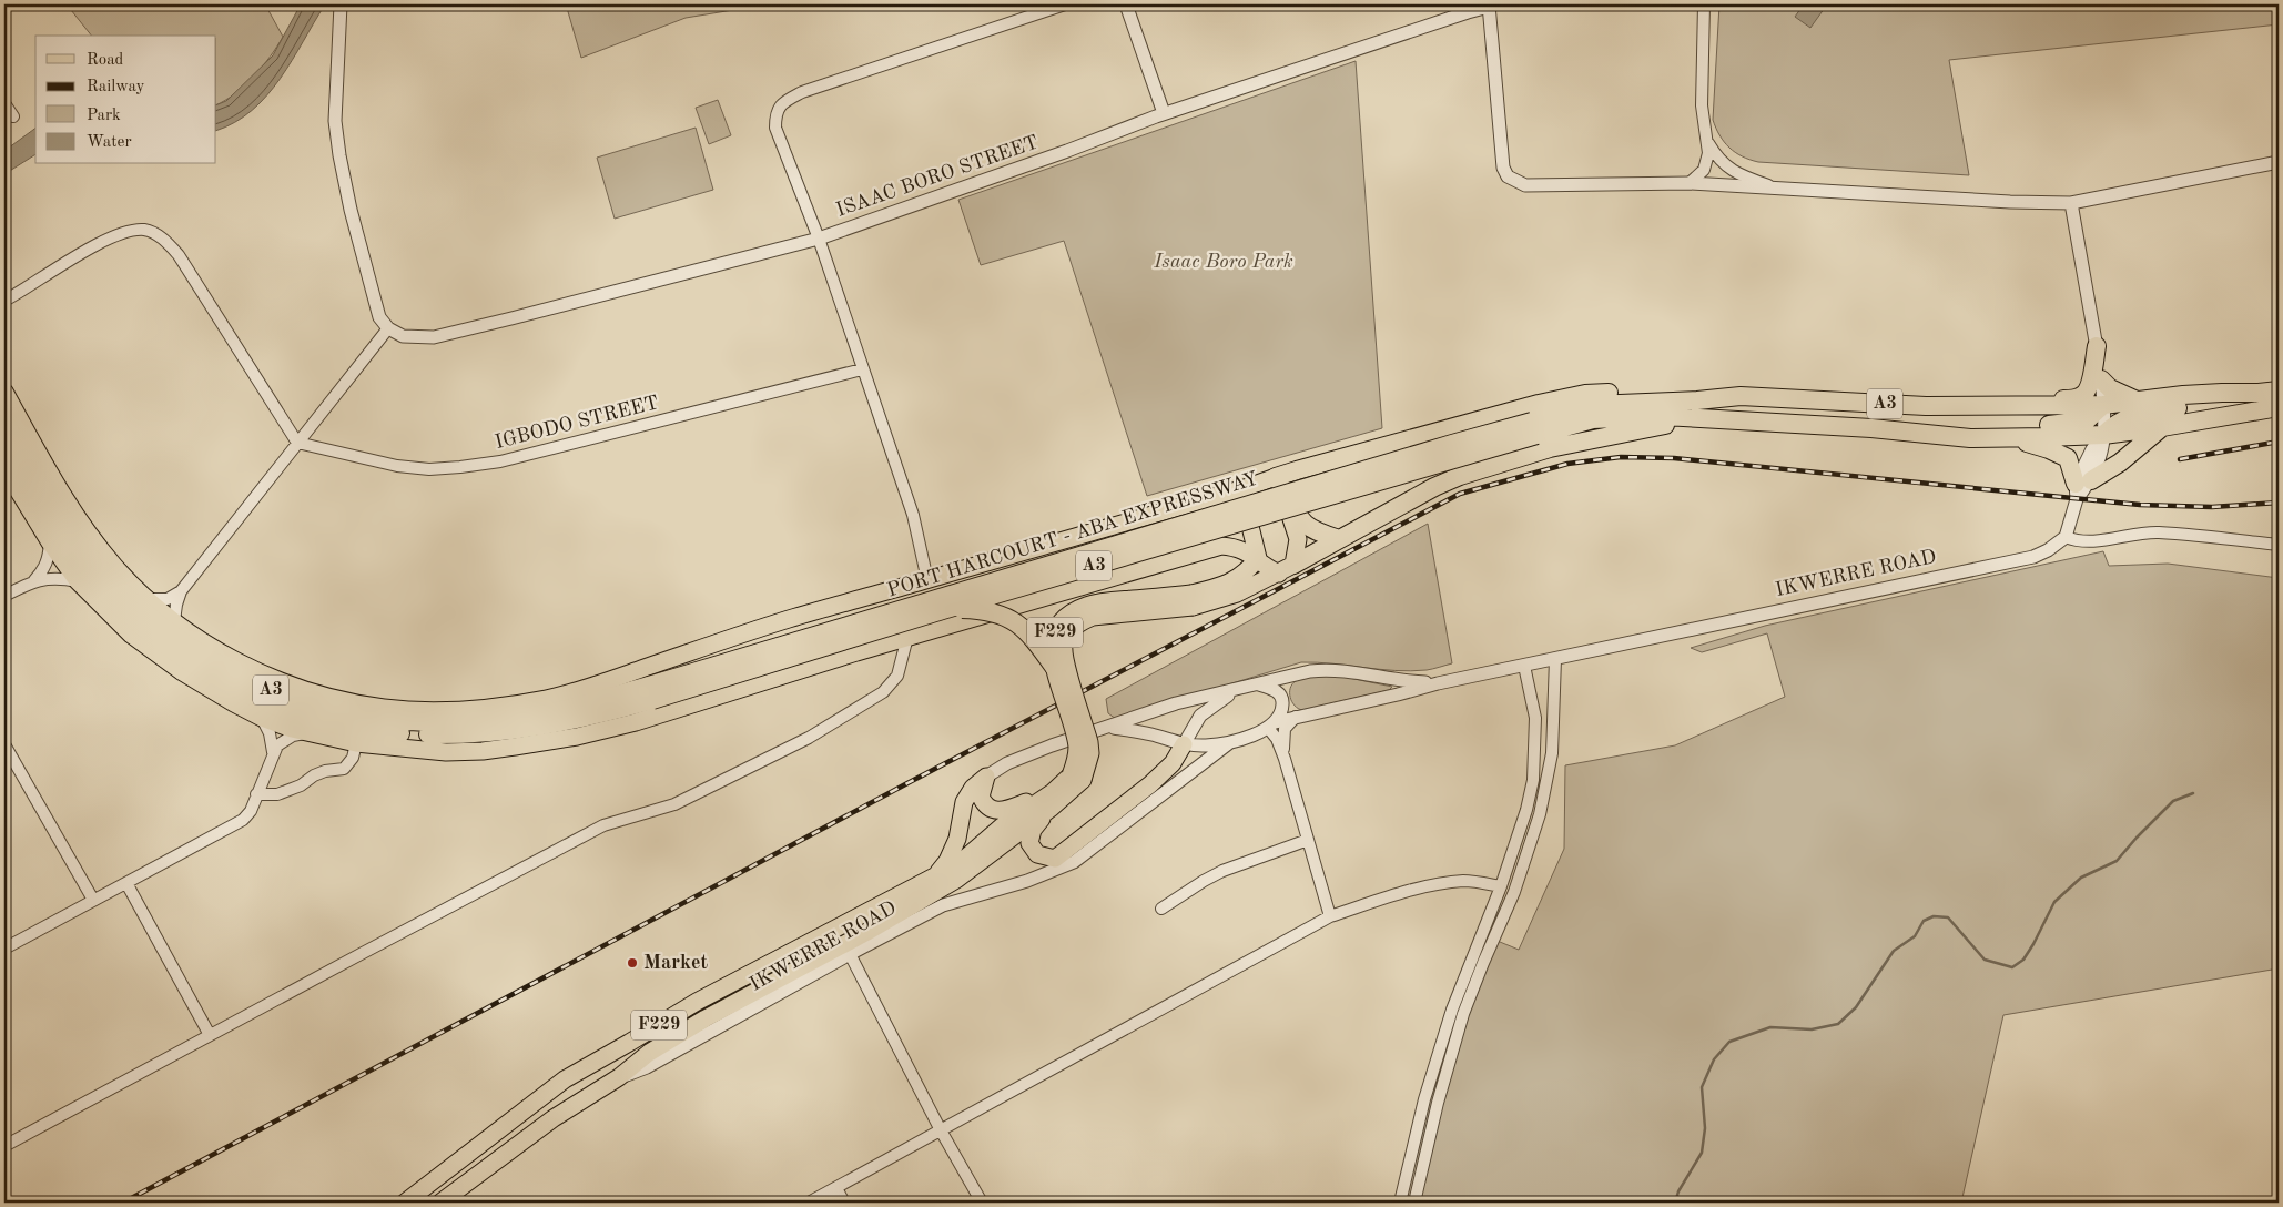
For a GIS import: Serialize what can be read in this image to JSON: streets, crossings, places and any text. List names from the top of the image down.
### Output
{
  "streets": {
    "highway": ["A3", "PORT HARCOURT - ABA EXPRESSWAY"],
    "main road": ["IKWERRE ROAD", "F229"],
    "street": ["ISAAC BORO STREET", "IGBODO STREET"]
  },
  "crossings": [
    ["IKWERRE ROAD", "F229"]
  ],
  "parks": ["Isaac Boro Park"],
  "places": ["Market"],
  "legend": [
    "Road",
    "Railway",
    "Park",
    "Water"
  ]
}
